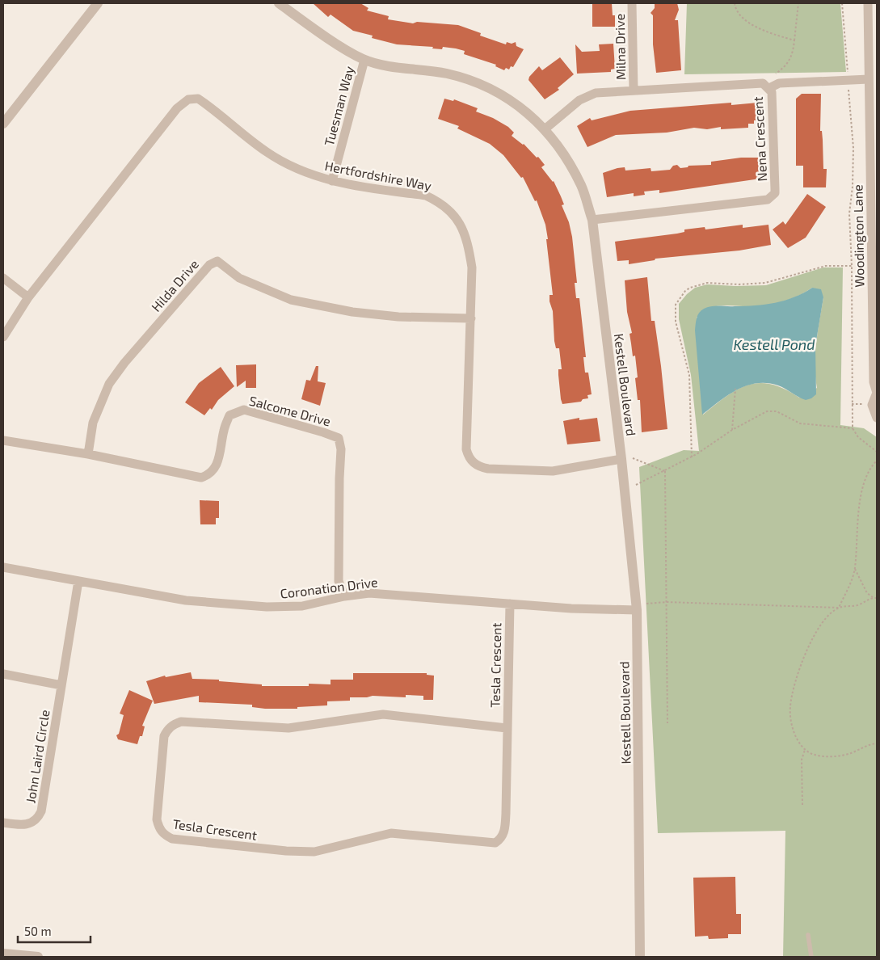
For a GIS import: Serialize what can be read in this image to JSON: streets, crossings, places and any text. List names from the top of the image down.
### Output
{
  "streets": {
    "street": [
      "Milna Drive",
      "Tuesman Way",
      "Nena Crescent",
      "Hertfordshire Way",
      "Woodington Lane",
      "Hilda Drive",
      "Kestell Boulevard",
      "Salcome Drive",
      "Coronation Drive",
      "Tesla Crescent",
      "John Laird Circle"
    ]
  },
  "crossings": [
    ["Milna Drive", "Nena Crescent"],
    ["Tuesman Way", "Hertfordshire Way"],
    ["Tuesman Way", "Kestell Boulevard"],
    ["Nena Crescent", "Kestell Boulevard"],
    ["Hertfordshire Way", "Hilda Drive"],
    ["Hertfordshire Way", "Kestell Boulevard"],
    ["Hilda Drive", "Salcome Drive"],
    ["Kestell Boulevard", "Coronation Drive"],
    ["Salcome Drive", "Coronation Drive"],
    ["Coronation Drive", "Tesla Crescent"],
    ["Coronation Drive", "John Laird Circle"]
  ],
  "water": ["Kestell Pond"],
  "scale_bar": "50 m"
}
